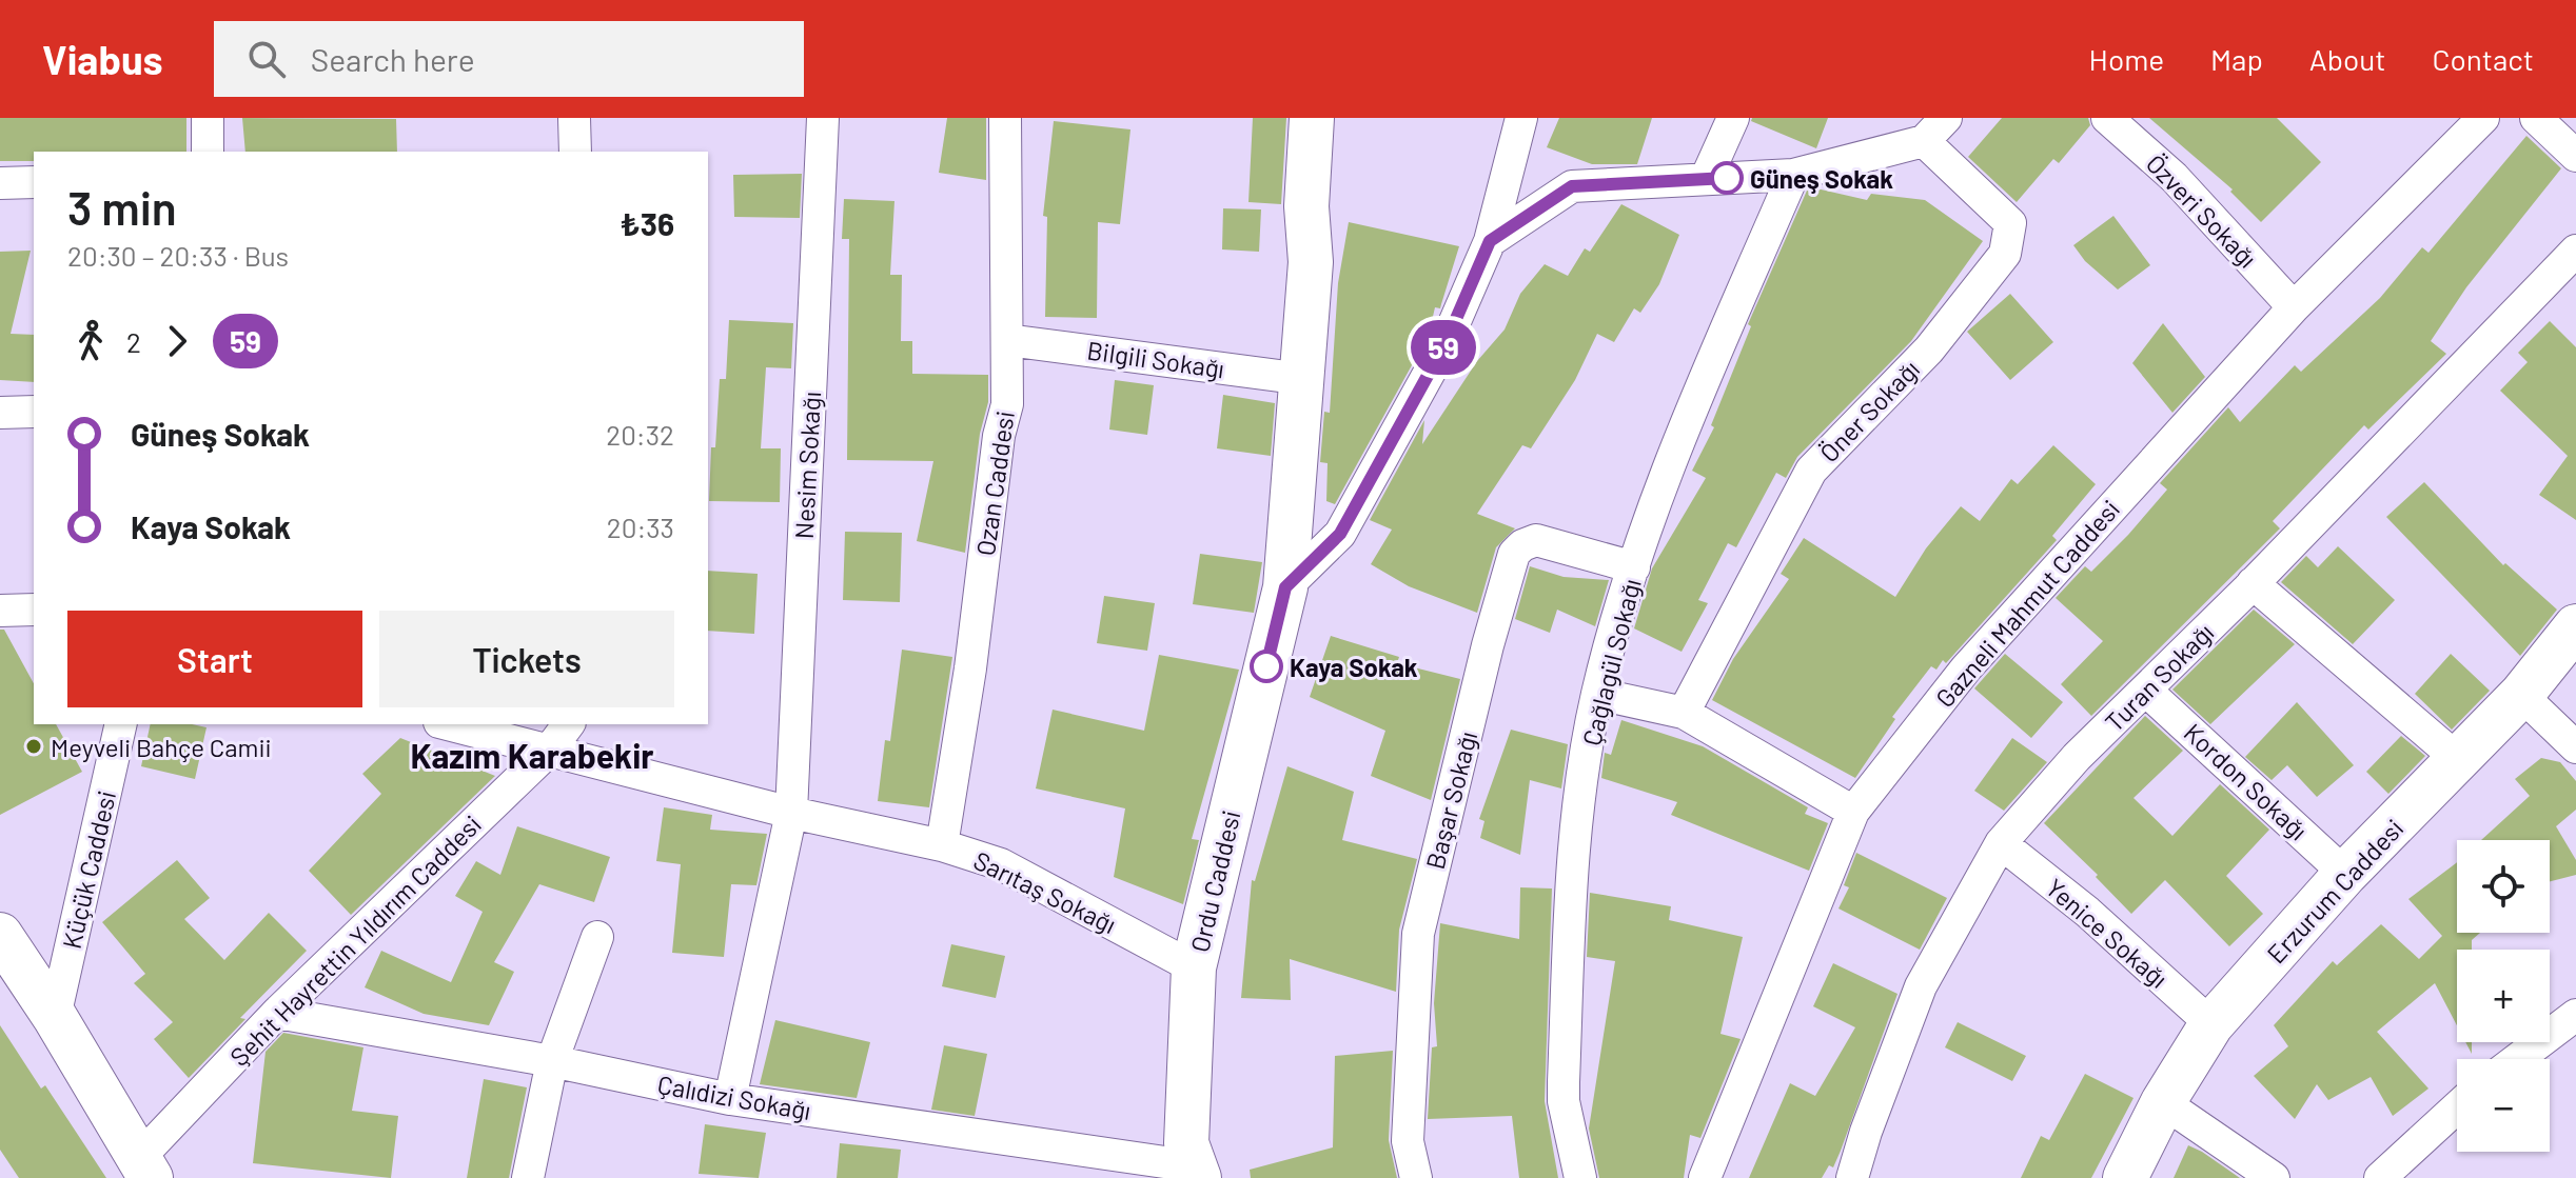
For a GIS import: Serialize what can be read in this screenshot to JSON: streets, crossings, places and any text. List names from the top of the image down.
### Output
{
  "streets": {
    "street": [
      "Özveri Sokağı",
      "Bilgili Sokağı",
      "Öner Sokağı",
      "Nesim Sokağı",
      "Ozan Caddesi",
      "Gazneli Mahmut Caddesi",
      "Çağlagül Sokağı",
      "Turan Sokağı",
      "Kordon Sokağı",
      "Başar Sokağı",
      "Küçük Caddesi",
      "Ordu Caddesi",
      "Erzurum Caddesi",
      "Sarıtaş Sokağı",
      "Yenice Sokağı",
      "Şehit Hayrettin Yıldırım Caddesi",
      "Çalıdizi Sokağı"
    ]
  },
  "crossings": [
    ["Özveri Sokağı", "Gazneli Mahmut Caddesi"],
    ["Bilgili Sokağı", "Ozan Caddesi"],
    ["Bilgili Sokağı", "Ordu Caddesi"],
    ["Nesim Sokağı", "Sarıtaş Sokağı"],
    ["Ozan Caddesi", "Sarıtaş Sokağı"],
    ["Çağlagül Sokağı", "Başar Sokağı"],
    ["Turan Sokağı", "Kordon Sokağı"],
    ["Turan Sokağı", "Yenice Sokağı"],
    ["Kordon Sokağı", "Erzurum Caddesi"],
    ["Ordu Caddesi", "Sarıtaş Sokağı"],
    ["Ordu Caddesi", "Çalıdizi Sokağı"],
    ["Erzurum Caddesi", "Yenice Sokağı"],
    ["Sarıtaş Sokağı", "Şehit Hayrettin Yıldırım Caddesi"],
    ["Şehit Hayrettin Yıldırım Caddesi", "Çalıdizi Sokağı"]
  ],
  "districts": ["Kazım Karabekir"],
  "places": ["Güneş Sokak", "Kaya Sokak", "Meyveli Bahçe Camii"],
  "lines": ["bus line 59"],
  "page": {
    "header": "Viabus",
    "search": "Search here",
    "nav": [
      "Home",
      "Map",
      "About",
      "Contact"
    ],
    "on_map": "59",
    "heading": ["3 min", "20:30 – 20:33 · Bus", "₺36"],
    "legs": ["2", "59"],
    "list": [
      {
        "name": "Güneş Sokak",
        "value": "20:32"
      },
      {
        "name": "Kaya Sokak",
        "value": "20:33"
      }
    ],
    "buttons": ["Start", "Tickets"],
    "map_buttons": ["+", "−"]
  }
}
